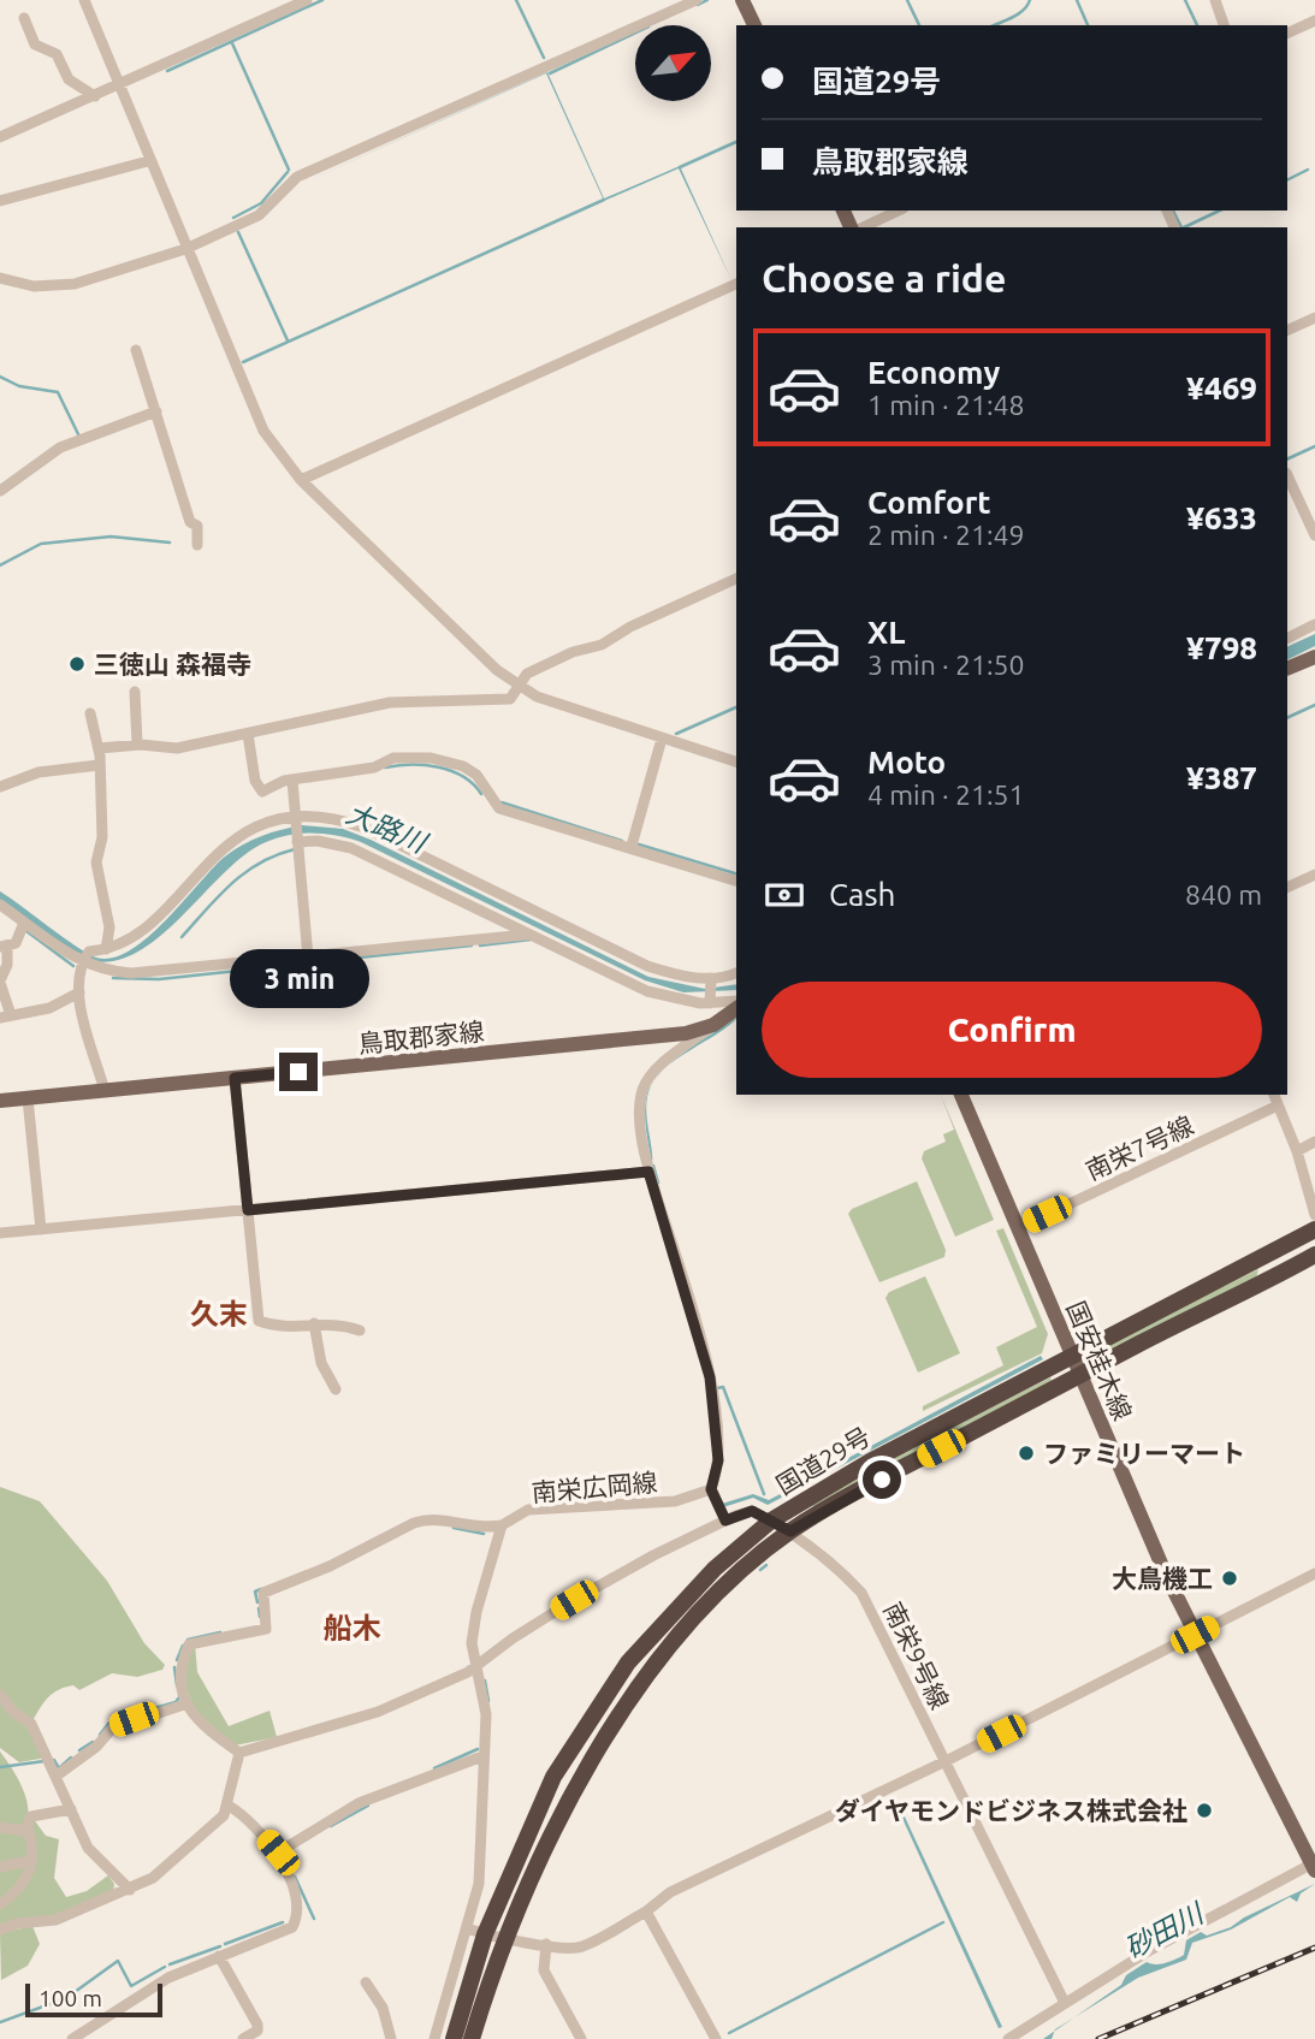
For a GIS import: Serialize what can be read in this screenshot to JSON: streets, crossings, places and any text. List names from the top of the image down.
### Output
{
  "streets": {
    "highway": ["国道29号"],
    "main road": ["鳥取郡家線", "国安桂木線"],
    "street": ["南栄7号線", "南栄広岡線", "南栄9号線"]
  },
  "crossings": [
    ["南栄7号線", "国安桂木線"],
    ["国安桂木線", "国道29号"],
    ["国道29号", "南栄9号線"]
  ],
  "districts": ["久末", "船木"],
  "water": ["大路川", "砂田川"],
  "places": [
    "三徳山 森福寺",
    "ファミリーマート",
    "大鳥機工",
    "ダイヤモンドビジネス株式会社"
  ],
  "scale_bar": "100 m",
  "north": "top right",
  "page": {
    "banner": ["国道29号", "鳥取郡家線"],
    "heading": "Choose a ride",
    "list": [
      {
        "name": "Economy",
        "note": "1 min · 21:48",
        "value": "¥469"
      },
      {
        "name": "Comfort",
        "note": "2 min · 21:49",
        "value": "¥633"
      },
      {
        "name": "XL",
        "note": "3 min · 21:50",
        "value": "¥798"
      },
      {
        "name": "Moto",
        "note": "4 min · 21:51",
        "value": "¥387"
      }
    ],
    "pay": ["Cash", "840 m"],
    "bubble": "3 min",
    "buttons": "Confirm",
    "scale": "100 m"
  }
}
